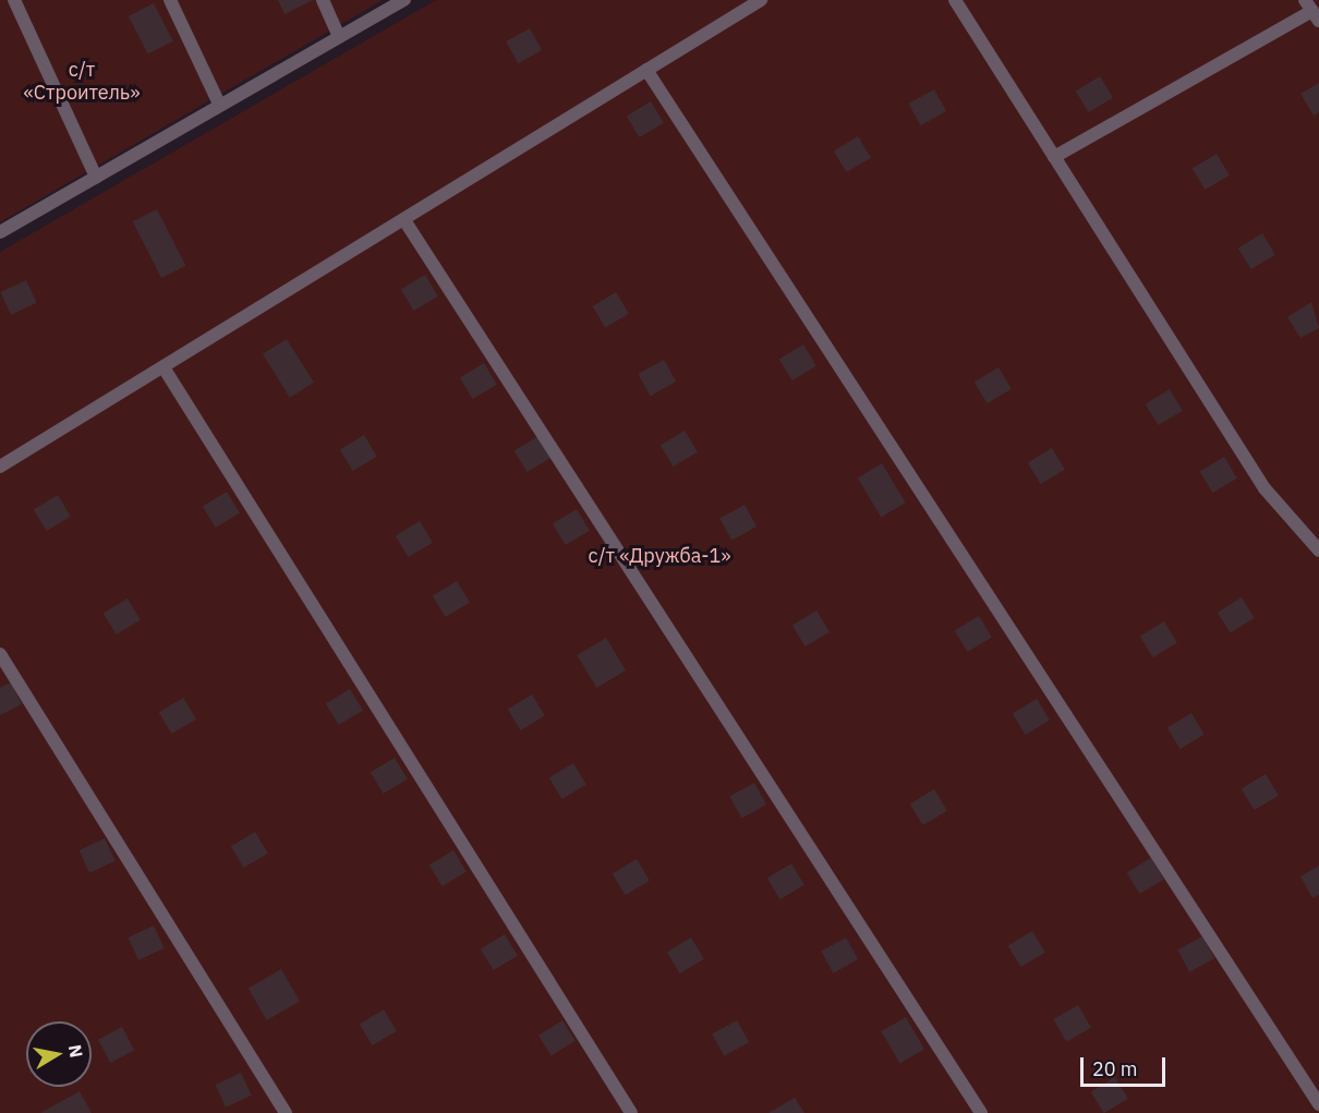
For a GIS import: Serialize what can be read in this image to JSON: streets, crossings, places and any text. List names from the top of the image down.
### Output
{
  "parks": ["с/т «Строитель»", "с/т «Дружба-1»"],
  "scale_bar": "20 m",
  "north": "right"
}
